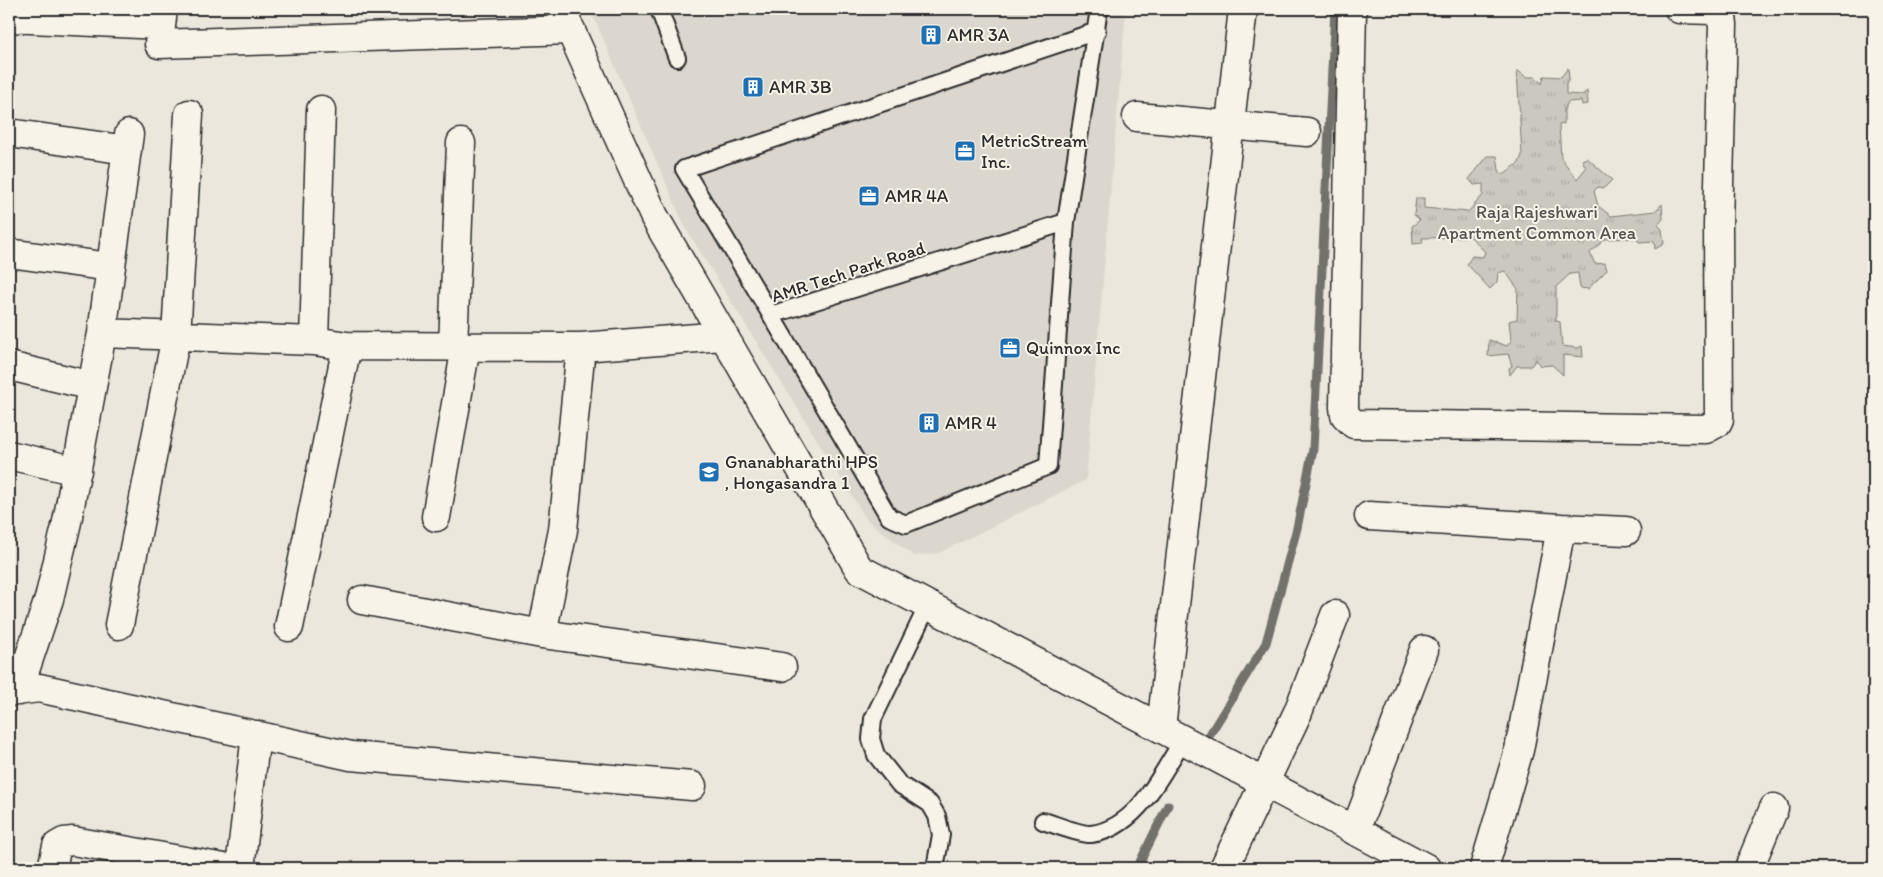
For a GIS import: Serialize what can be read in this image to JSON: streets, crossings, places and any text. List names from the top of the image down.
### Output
{
  "streets": {
    "lane": ["AMR Tech Park Road"]
  },
  "parks": ["Raja Rajeshwari Apartment Common Area"],
  "places": {
    "building": ["AMR 3A", "AMR 3B", "AMR 4"],
    "office": ["MetricStream Inc.", "AMR 4A", "Quinnox Inc"],
    "school or university": ["Gnanabharathi HPS , Hongasandra 1"]
  }
}
